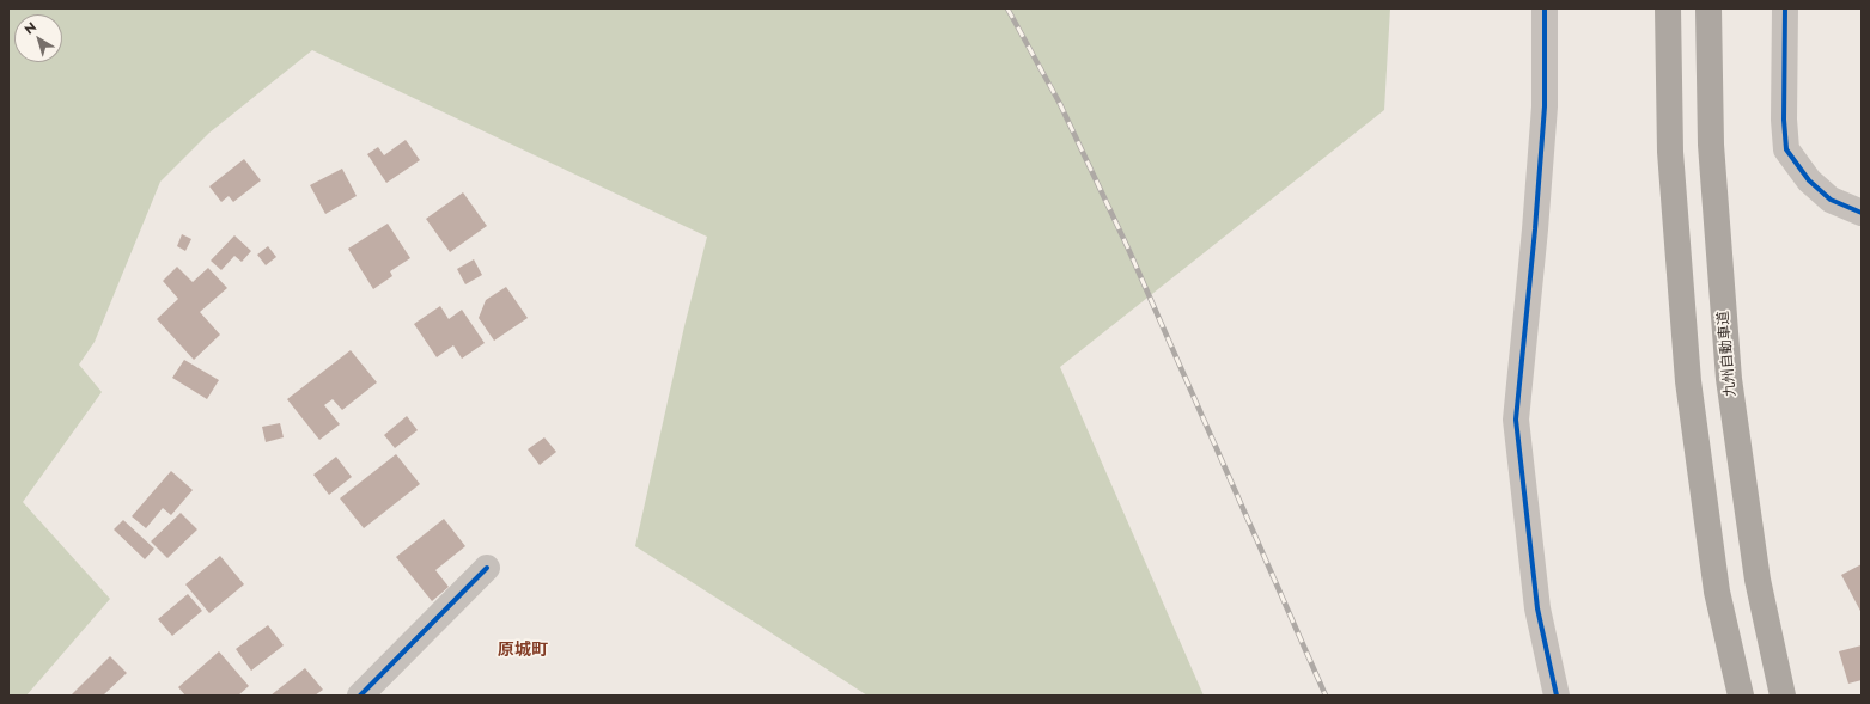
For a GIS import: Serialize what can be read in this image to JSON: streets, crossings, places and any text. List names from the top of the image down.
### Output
{
  "streets": {
    "highway": ["九州自動車道"]
  },
  "districts": ["原城町"],
  "north": "top left"
}
